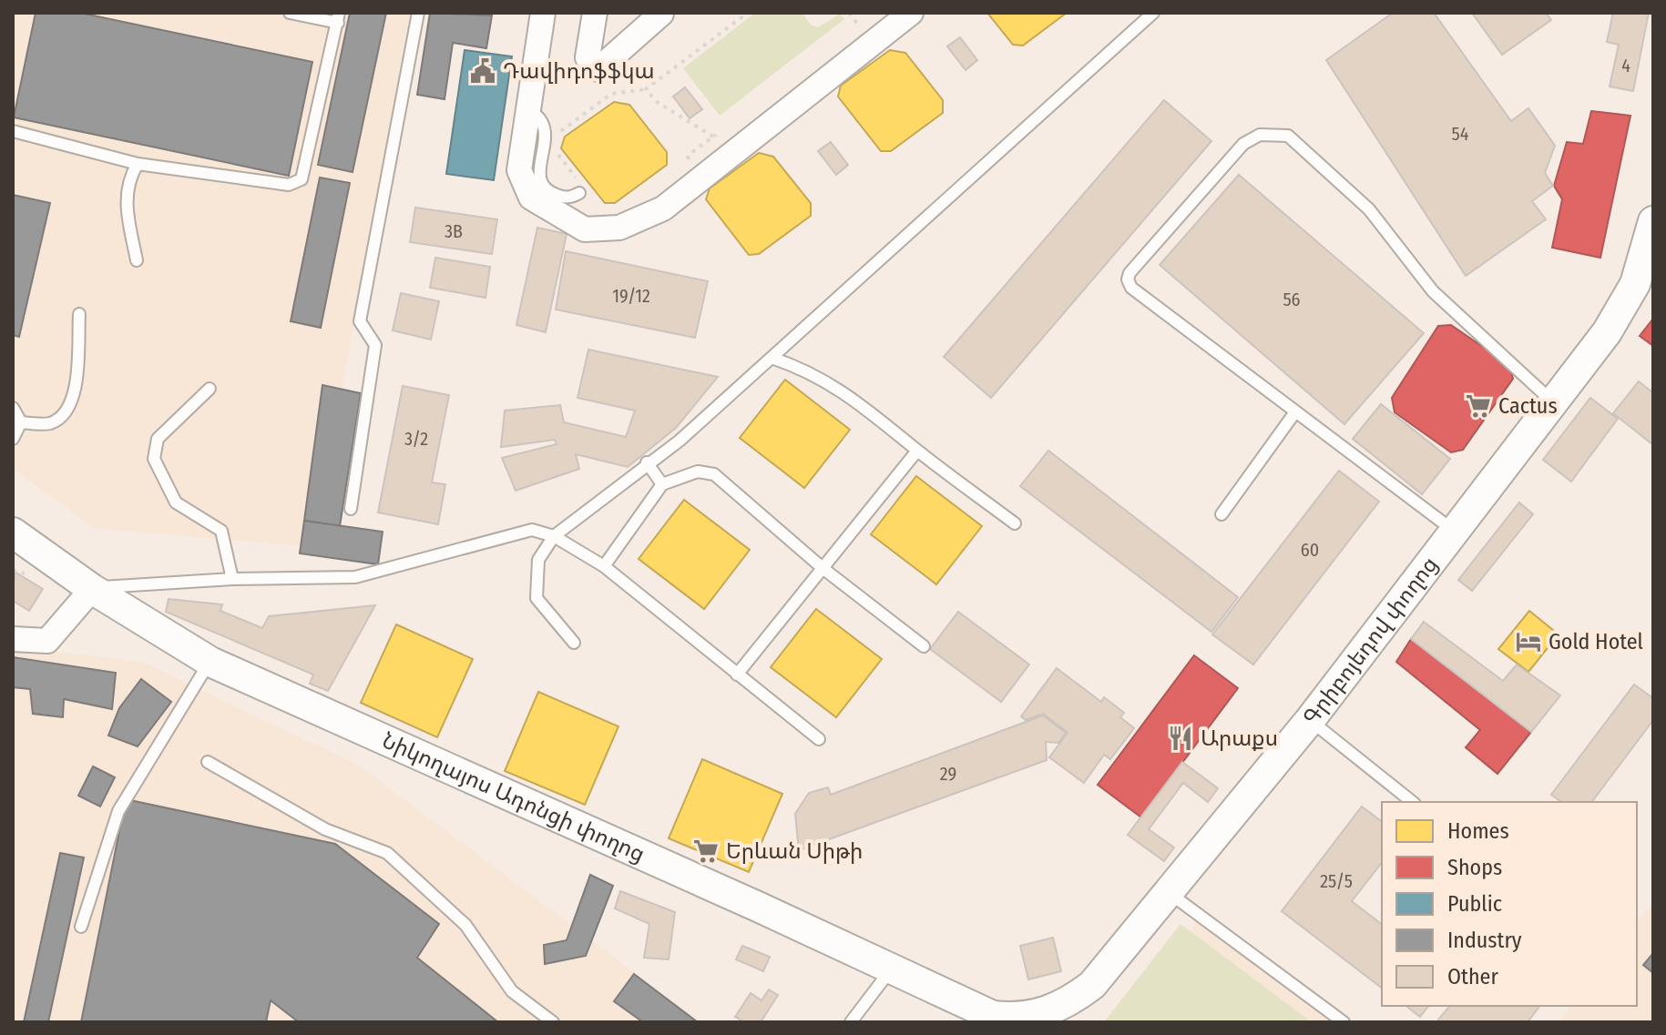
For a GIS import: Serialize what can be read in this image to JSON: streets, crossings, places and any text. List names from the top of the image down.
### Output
{
  "streets": {
    "street": ["Գրիբոյեդով փողոց", "Նիկողայոս Ադոնցի փողոց"]
  },
  "crossings": [
    ["Գրիբոյեդով փողոց", "Նիկողայոս Ադոնցի փողոց"]
  ],
  "places": {
    "public building": ["Դավիդոֆֆկա"],
    "supermarket": ["Cactus", "Երևան Սիթի"],
    "hotel": ["Gold Hotel"],
    "restaurant": ["Արաքս"]
  },
  "house_numbers": [
    "4",
    "54",
    "3B",
    "19/12",
    "56",
    "3/2",
    "60",
    "29",
    "25/5"
  ],
  "legend": [
    "Homes",
    "Shops",
    "Public",
    "Industry",
    "Other"
  ]
}
